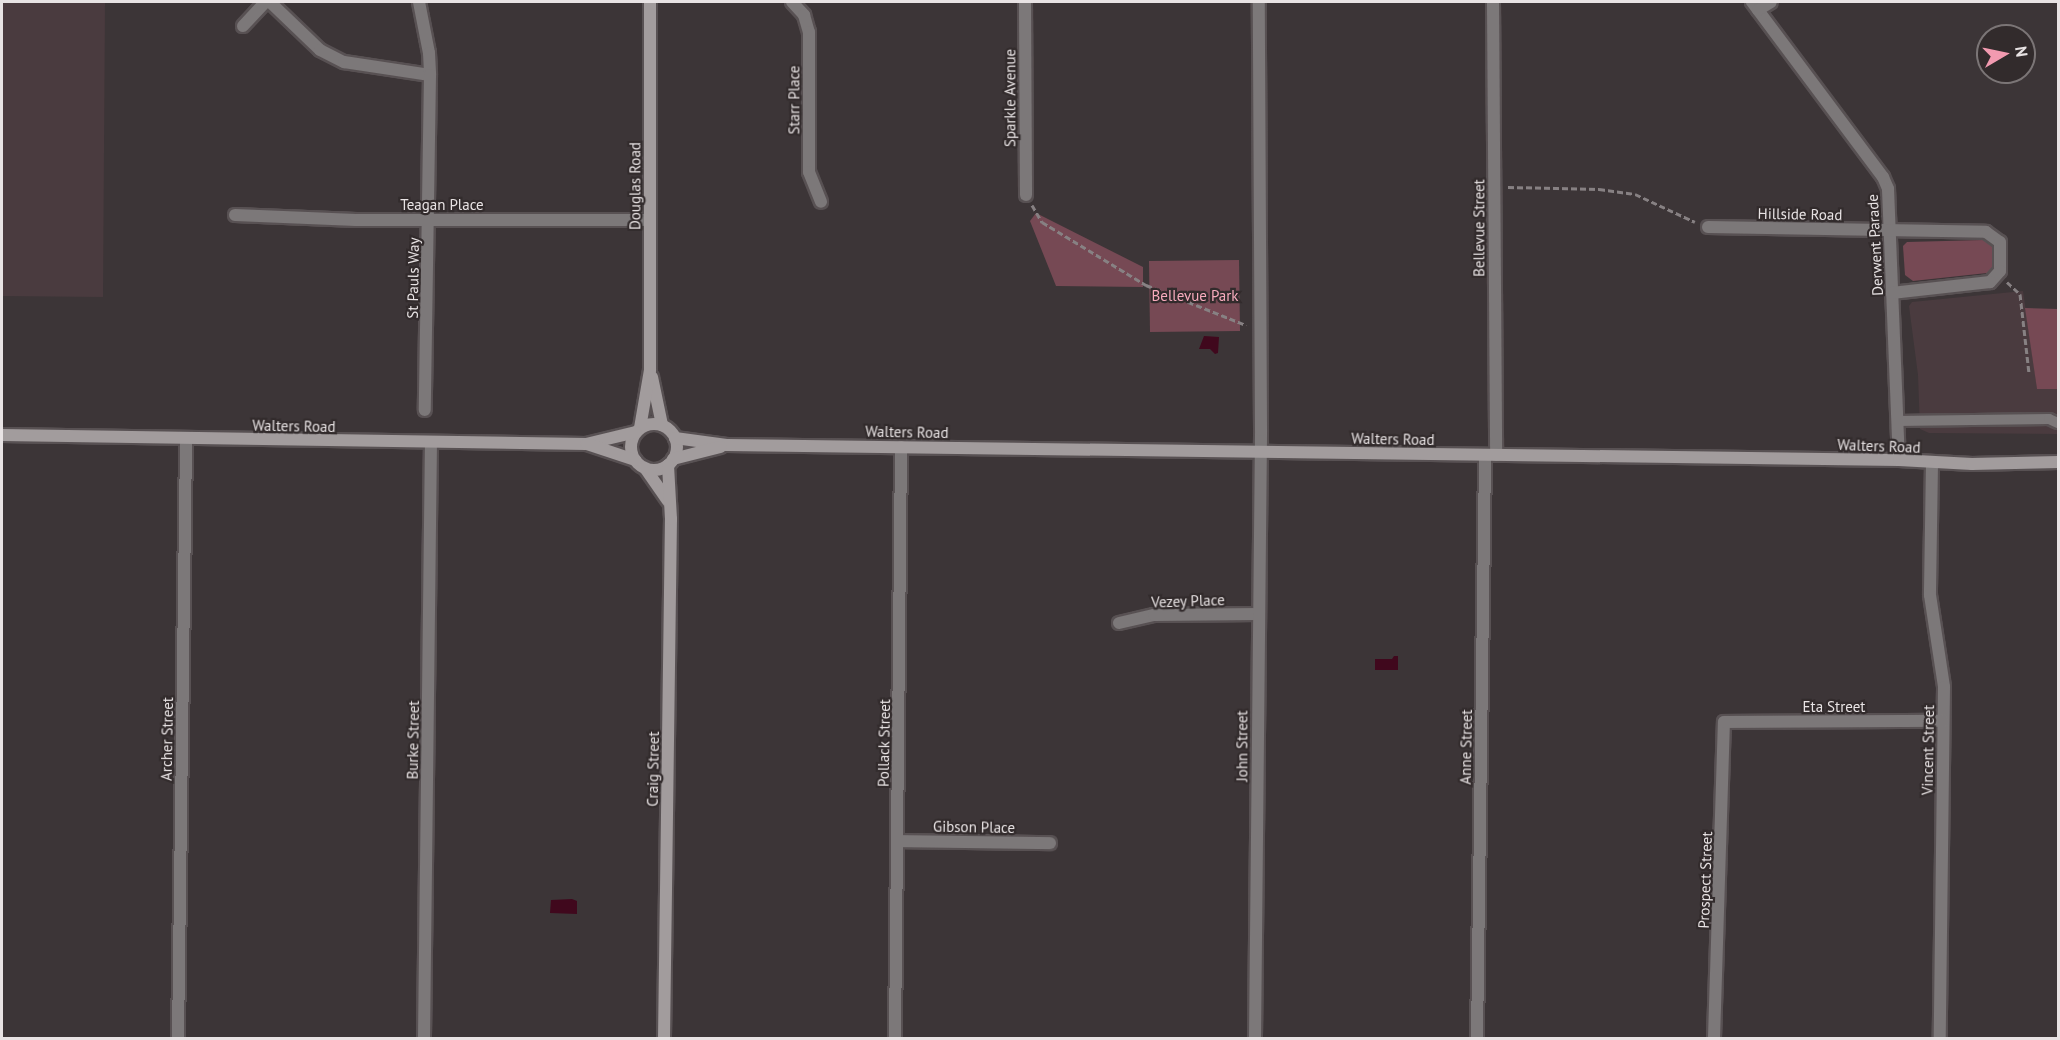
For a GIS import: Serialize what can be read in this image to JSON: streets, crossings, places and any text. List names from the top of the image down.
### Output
{
  "streets": {
    "main road": ["Douglas Road", "Walters Road", "Craig Street"],
    "street": [
      "Sparkle Avenue",
      "Starr Place",
      "Teagan Place",
      "Hillside Road",
      "Bellevue Street",
      "Derwent Parade",
      "St Pauls Way",
      "Vezey Place",
      "Eta Street",
      "Archer Street",
      "Burke Street",
      "Pollack Street",
      "John Street",
      "Anne Street",
      "Vincent Street",
      "Gibson Place",
      "Prospect Street"
    ]
  },
  "crossings": [
    ["Douglas Road", "Teagan Place"],
    ["Douglas Road", "Walters Road"],
    ["Douglas Road", "Craig Street"],
    ["Teagan Place", "St Pauls Way"],
    ["Hillside Road", "Derwent Parade"],
    ["Bellevue Street", "Walters Road"],
    ["Bellevue Street", "Anne Street"],
    ["Derwent Parade", "Walters Road"],
    ["Walters Road", "Archer Street"],
    ["Walters Road", "Burke Street"],
    ["Walters Road", "Pollack Street"],
    ["Walters Road", "John Street"],
    ["Walters Road", "Anne Street"],
    ["Walters Road", "Vincent Street"],
    ["Walters Road", "Craig Street"],
    ["Vezey Place", "John Street"],
    ["Eta Street", "Vincent Street"],
    ["Eta Street", "Prospect Street"],
    ["Pollack Street", "Gibson Place"]
  ],
  "parks": ["Bellevue Park"],
  "north": "right"
}
